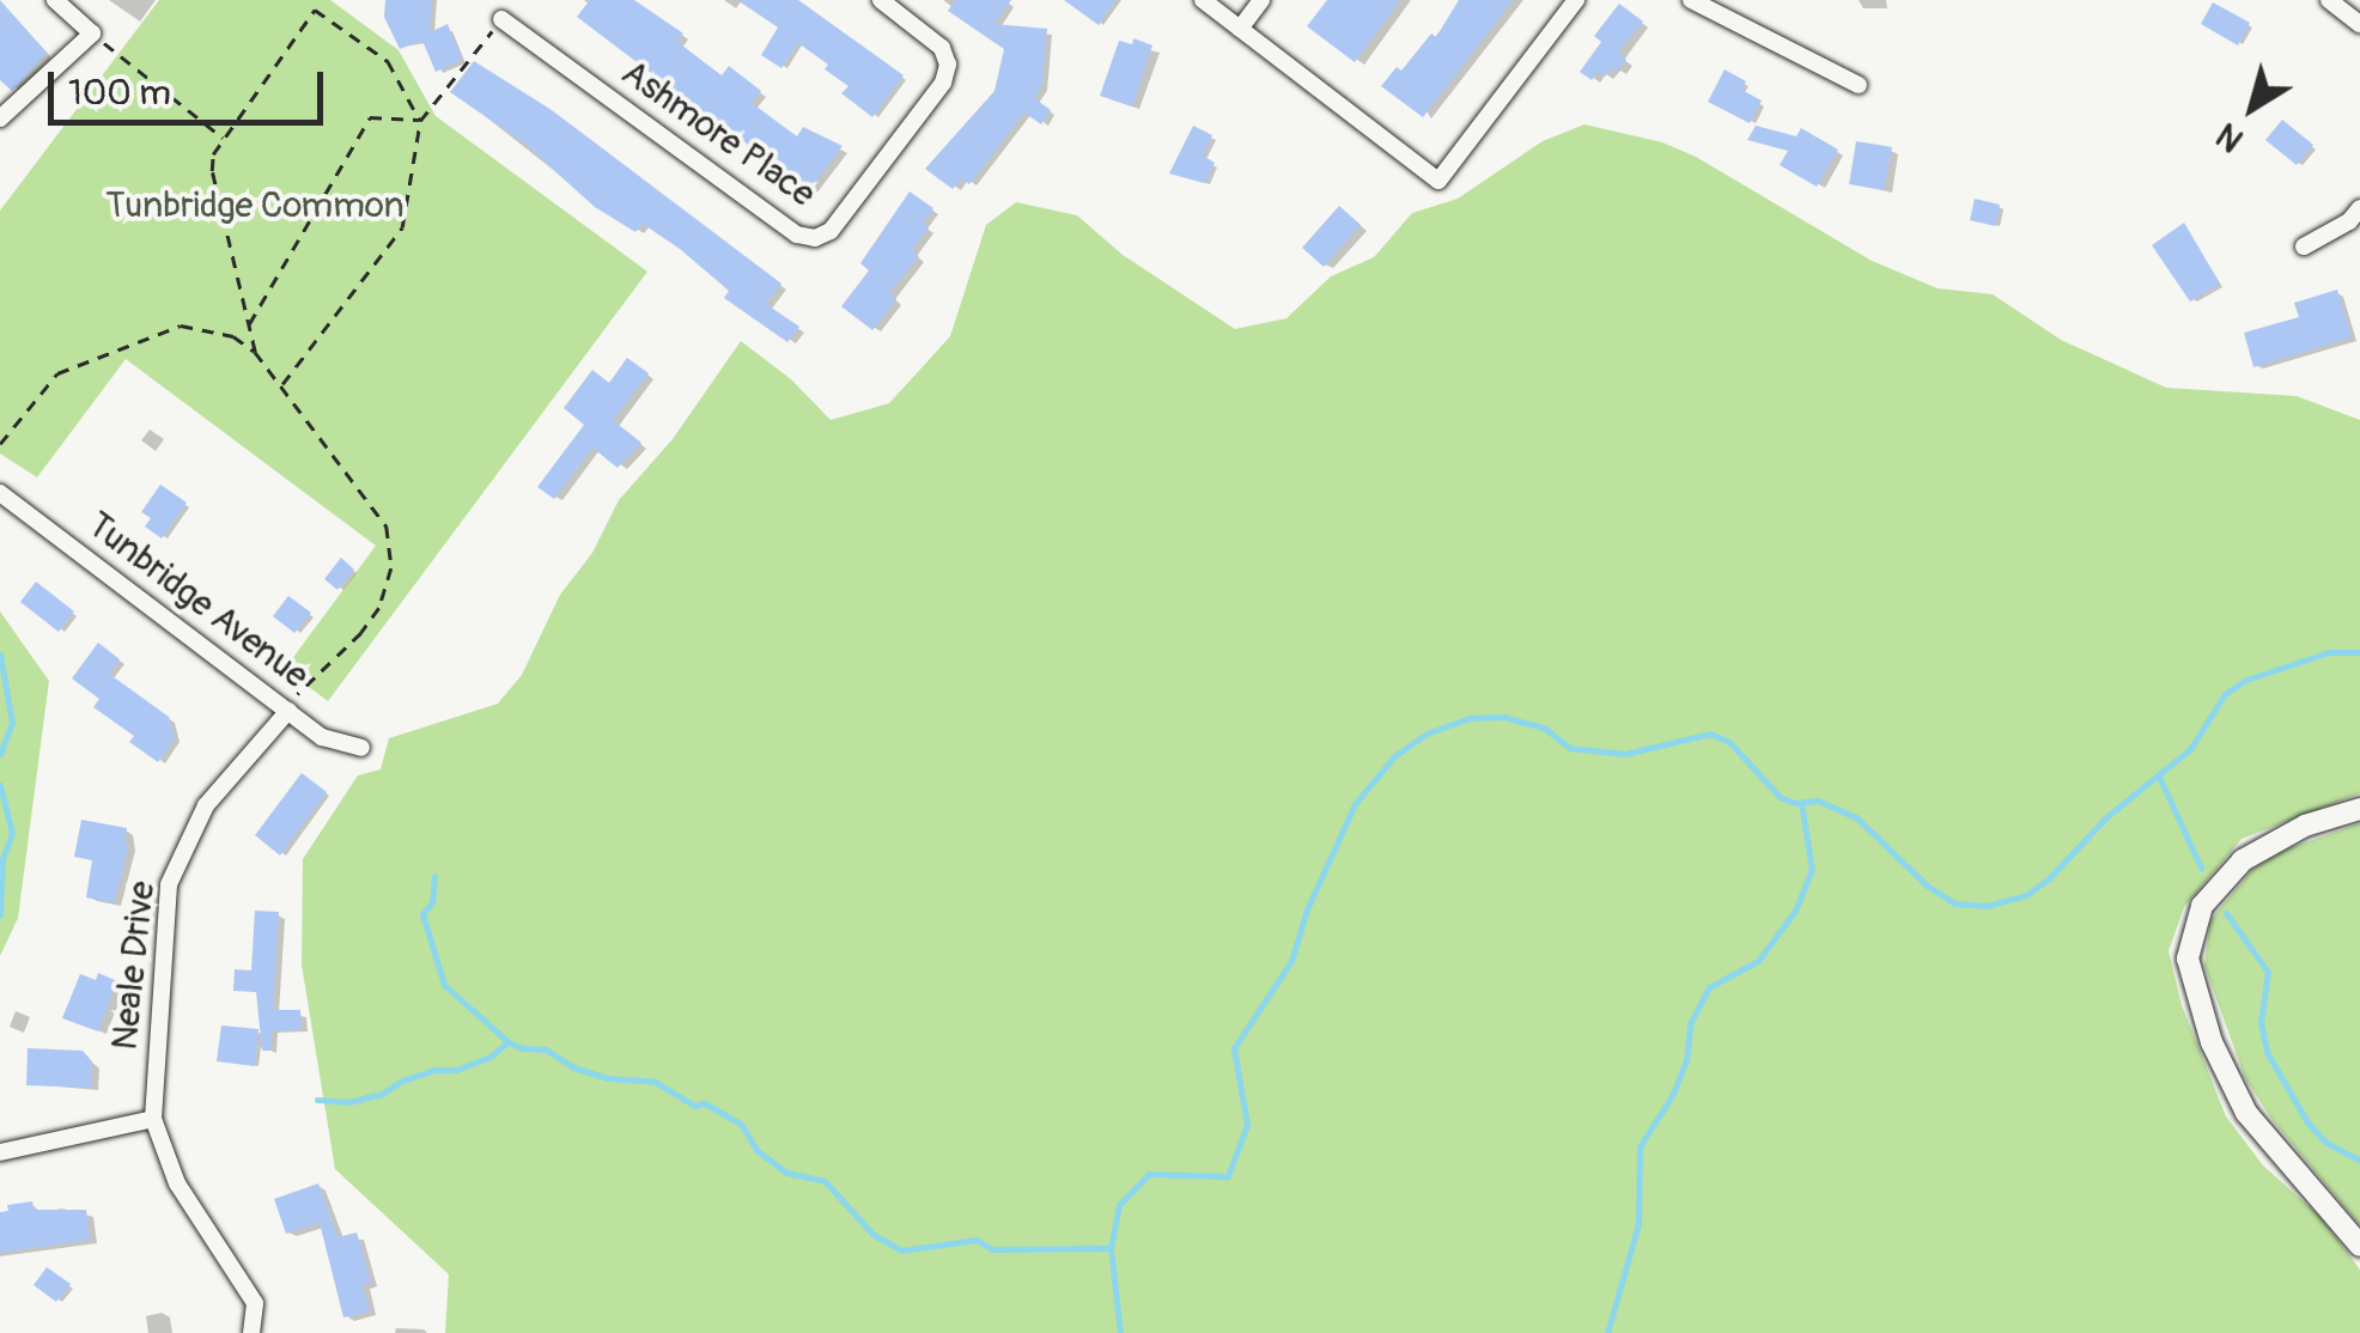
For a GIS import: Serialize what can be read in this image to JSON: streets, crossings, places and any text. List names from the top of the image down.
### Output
{
  "streets": {
    "street": ["Ashmore Place", "Tunbridge Avenue", "Neale Drive"]
  },
  "crossings": [
    ["Tunbridge Avenue", "Neale Drive"]
  ],
  "parks": ["Tunbridge Common"],
  "scale_bar": "100 m",
  "north": "bottom left"
}
